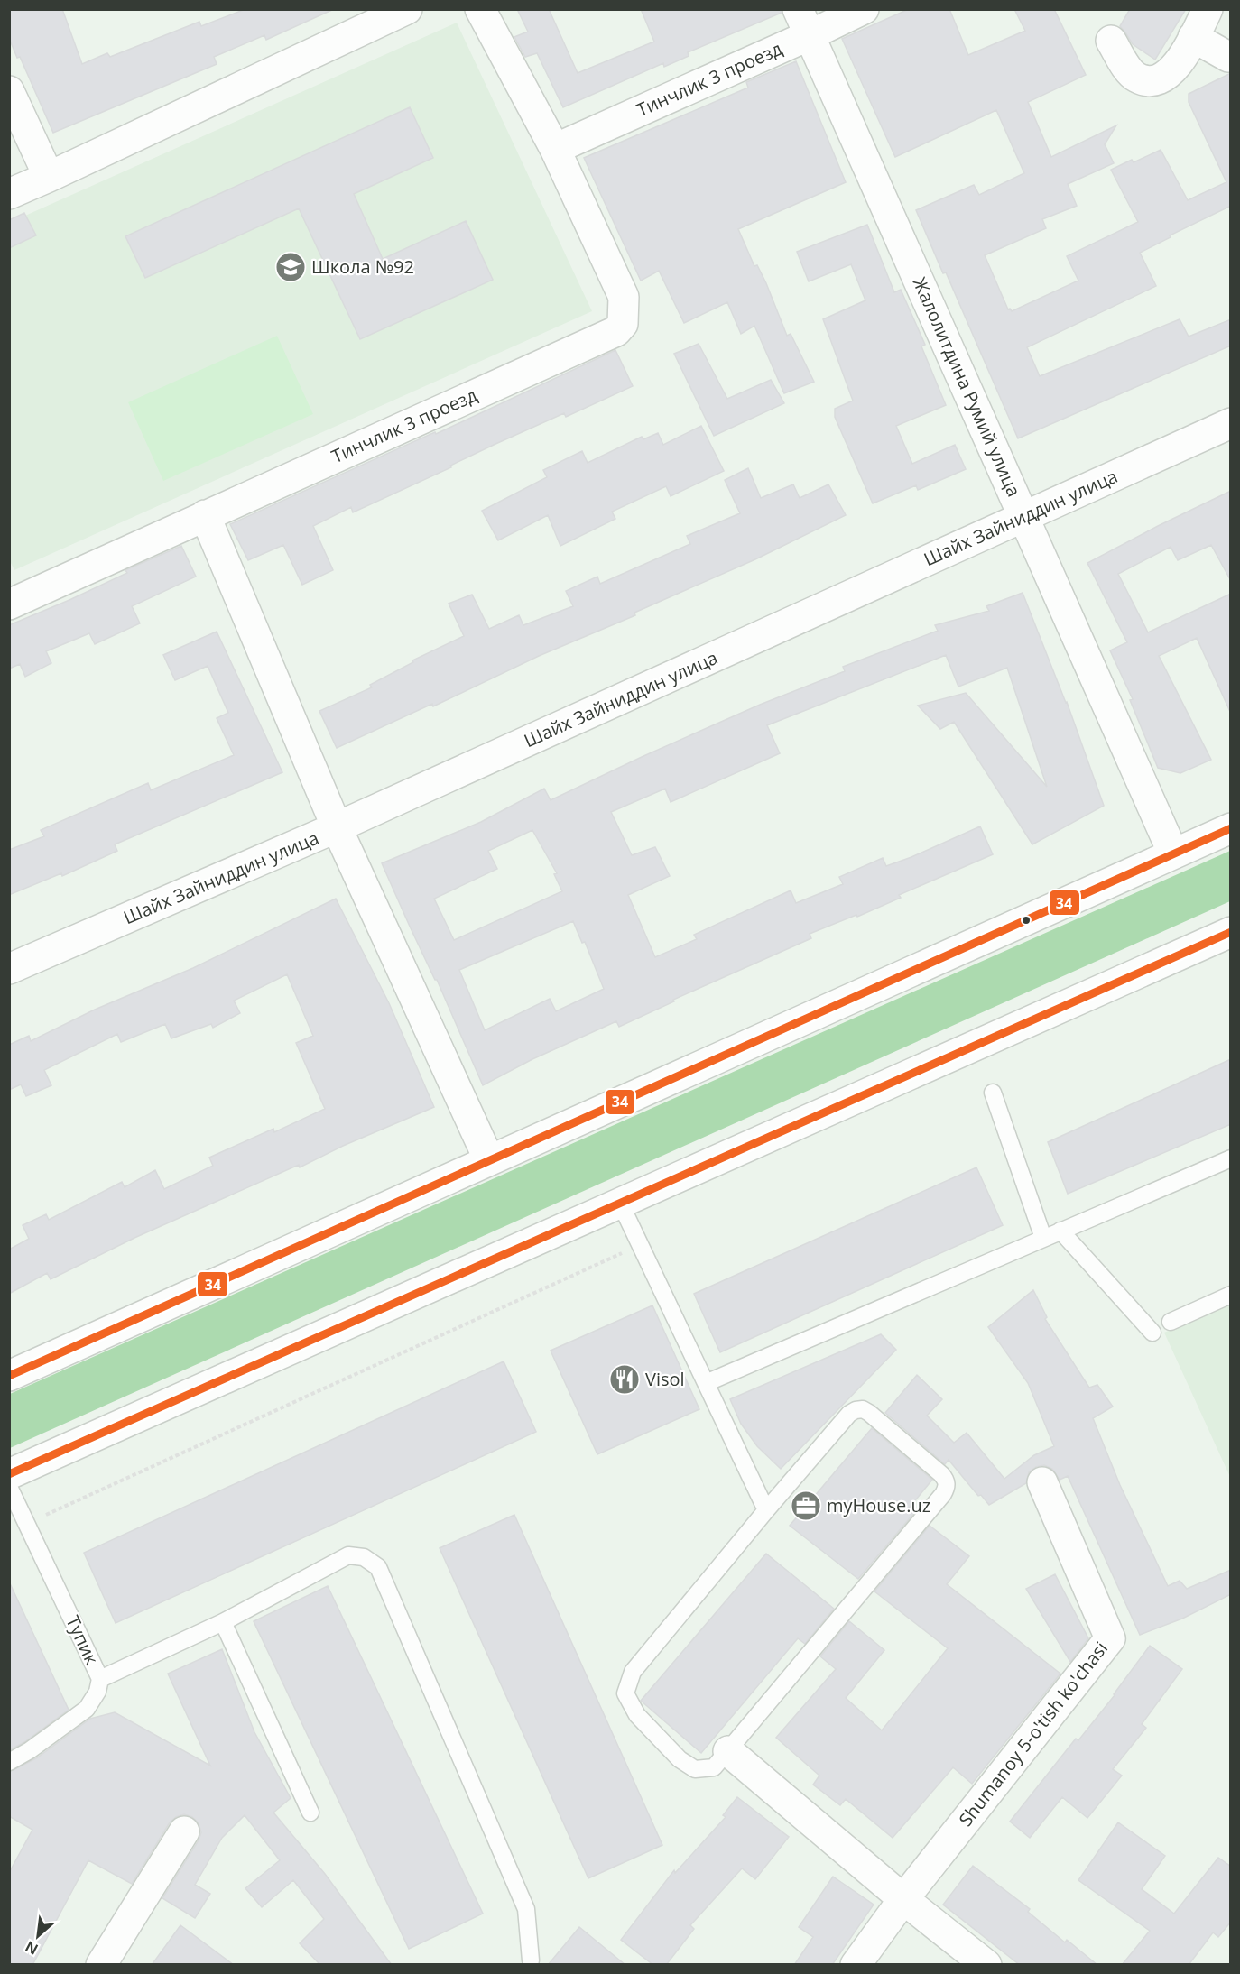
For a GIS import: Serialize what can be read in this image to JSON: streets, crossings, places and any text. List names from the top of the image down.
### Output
{
  "streets": {
    "main road": [
      "Тинчлик 3 проезд",
      "Жалолитдина Румий улица",
      "Шайх Зайниддин улица",
      "Shumanoy 5-o'tish ko'chasi"
    ],
    "lane": ["Тупик"]
  },
  "crossings": [
    ["Тинчлик 3 проезд", "Жалолитдина Румий улица"],
    ["Жалолитдина Румий улица", "Шайх Зайниддин улица"]
  ],
  "places": {
    "school or university": ["Школа №92"],
    "restaurant": ["Visol"],
    "office": ["myHouse.uz"]
  },
  "lines": ["transit line 34"],
  "north": "bottom left"
}
